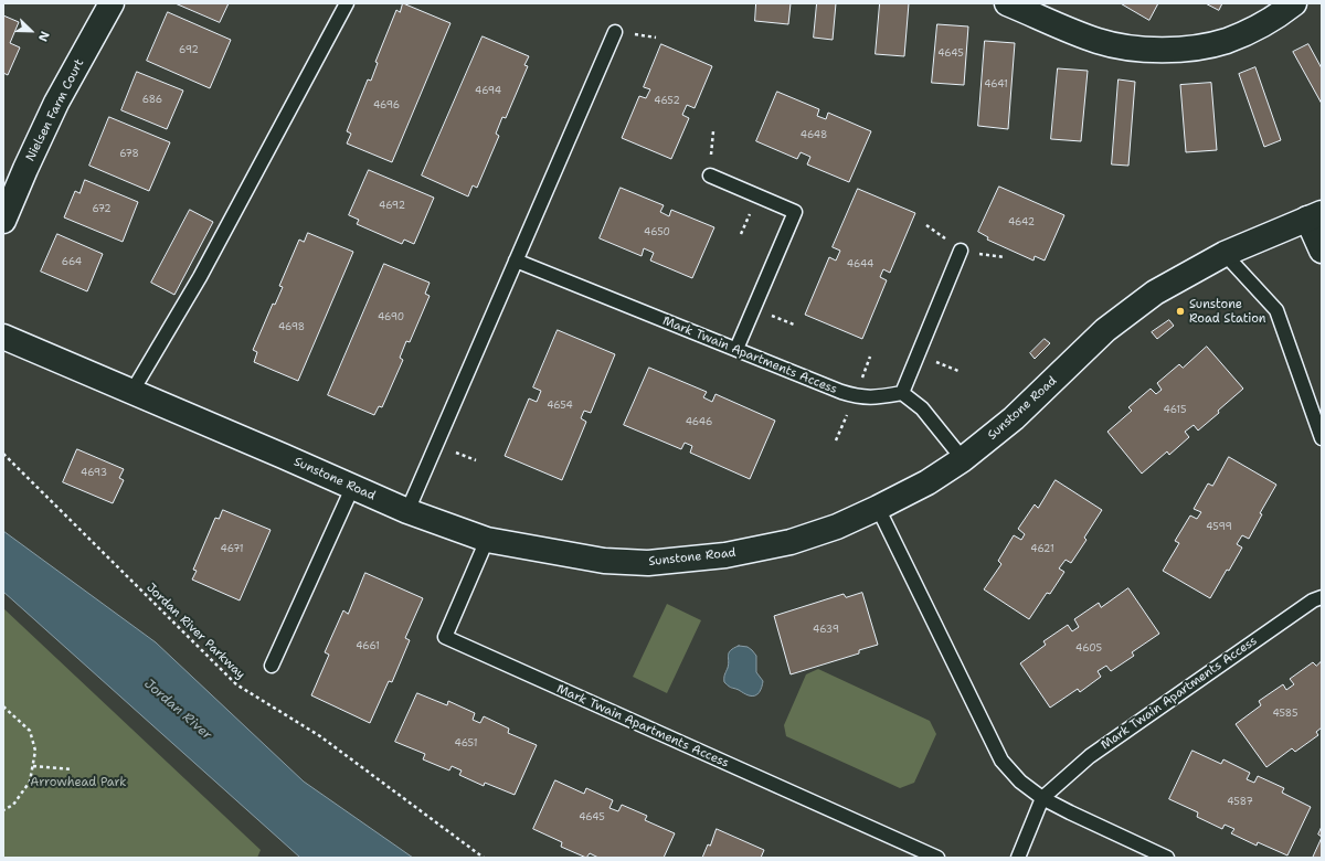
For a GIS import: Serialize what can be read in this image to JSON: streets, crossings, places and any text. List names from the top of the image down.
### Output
{
  "streets": {
    "street": ["Nielsen Farm Court", "Sunstone Road"],
    "lane": ["Mark Twain Apartments Access"],
    "path": ["Jordan River Parkway"]
  },
  "crossings": [
    ["Mark Twain Apartments Access", "Sunstone Road"]
  ],
  "water": ["Jordan River"],
  "parks": ["Arrowhead Park"],
  "places": ["Sunstone Road Station"],
  "house_numbers": [
    "692",
    "4645",
    "4641",
    "4694",
    "686",
    "4652",
    "4696",
    "4648",
    "678",
    "4692",
    "672",
    "4642",
    "4650",
    "664",
    "4644",
    "4690",
    "4698",
    "4654",
    "4615",
    "4646",
    "4693",
    "4599",
    "4671",
    "4621",
    "4639",
    "4661",
    "4605",
    "4585",
    "4651",
    "4587",
    "4645"
  ],
  "north": "bottom right"
}
